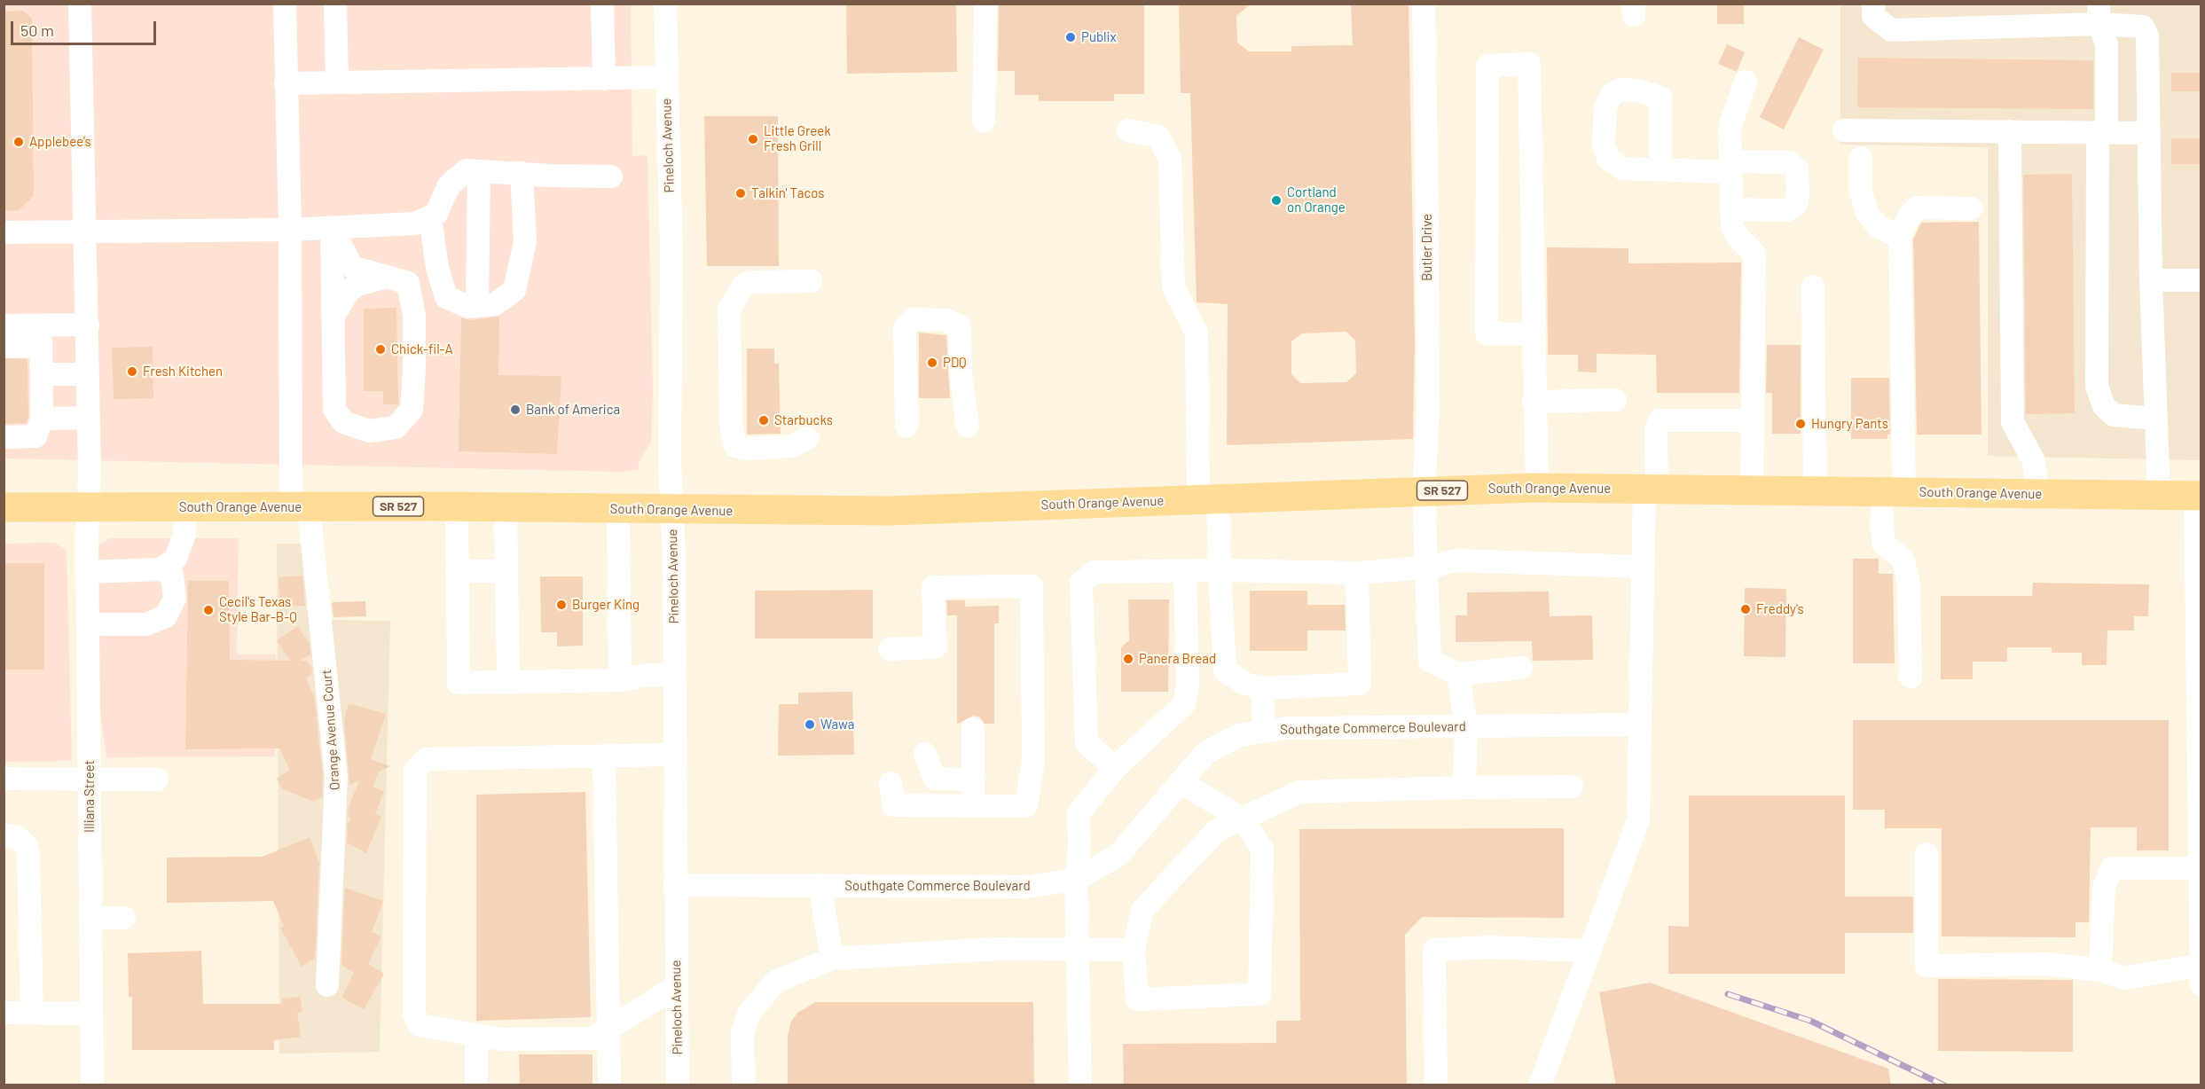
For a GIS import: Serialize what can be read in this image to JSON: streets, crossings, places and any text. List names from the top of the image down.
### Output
{
  "streets": {
    "main road": ["South Orange Avenue", "SR 527"],
    "street": [
      "Pineloch Avenue",
      "Butler Drive",
      "Southgate Commerce Boulevard",
      "Orange Avenue Court",
      "Illiana Street"
    ]
  },
  "crossings": [
    ["Pineloch Avenue", "South Orange Avenue"],
    ["Pineloch Avenue", "Southgate Commerce Boulevard"],
    ["Butler Drive", "South Orange Avenue"],
    ["South Orange Avenue", "Orange Avenue Court"],
    ["South Orange Avenue", "Illiana Street"]
  ],
  "places": [
    "Publix",
    "Little Greek Fresh Grill",
    "Applebee's",
    "Talkin' Tacos",
    "Cortland on Orange",
    "Chick-fil-A",
    "PDQ",
    "Fresh Kitchen",
    "Bank of America",
    "Starbucks",
    "Hungry Pants",
    "Burger King",
    "Freddy's",
    "Cecil's Texas Style Bar-B-Q",
    "Panera Bread",
    "Wawa"
  ],
  "scale_bar": "50 m"
}
